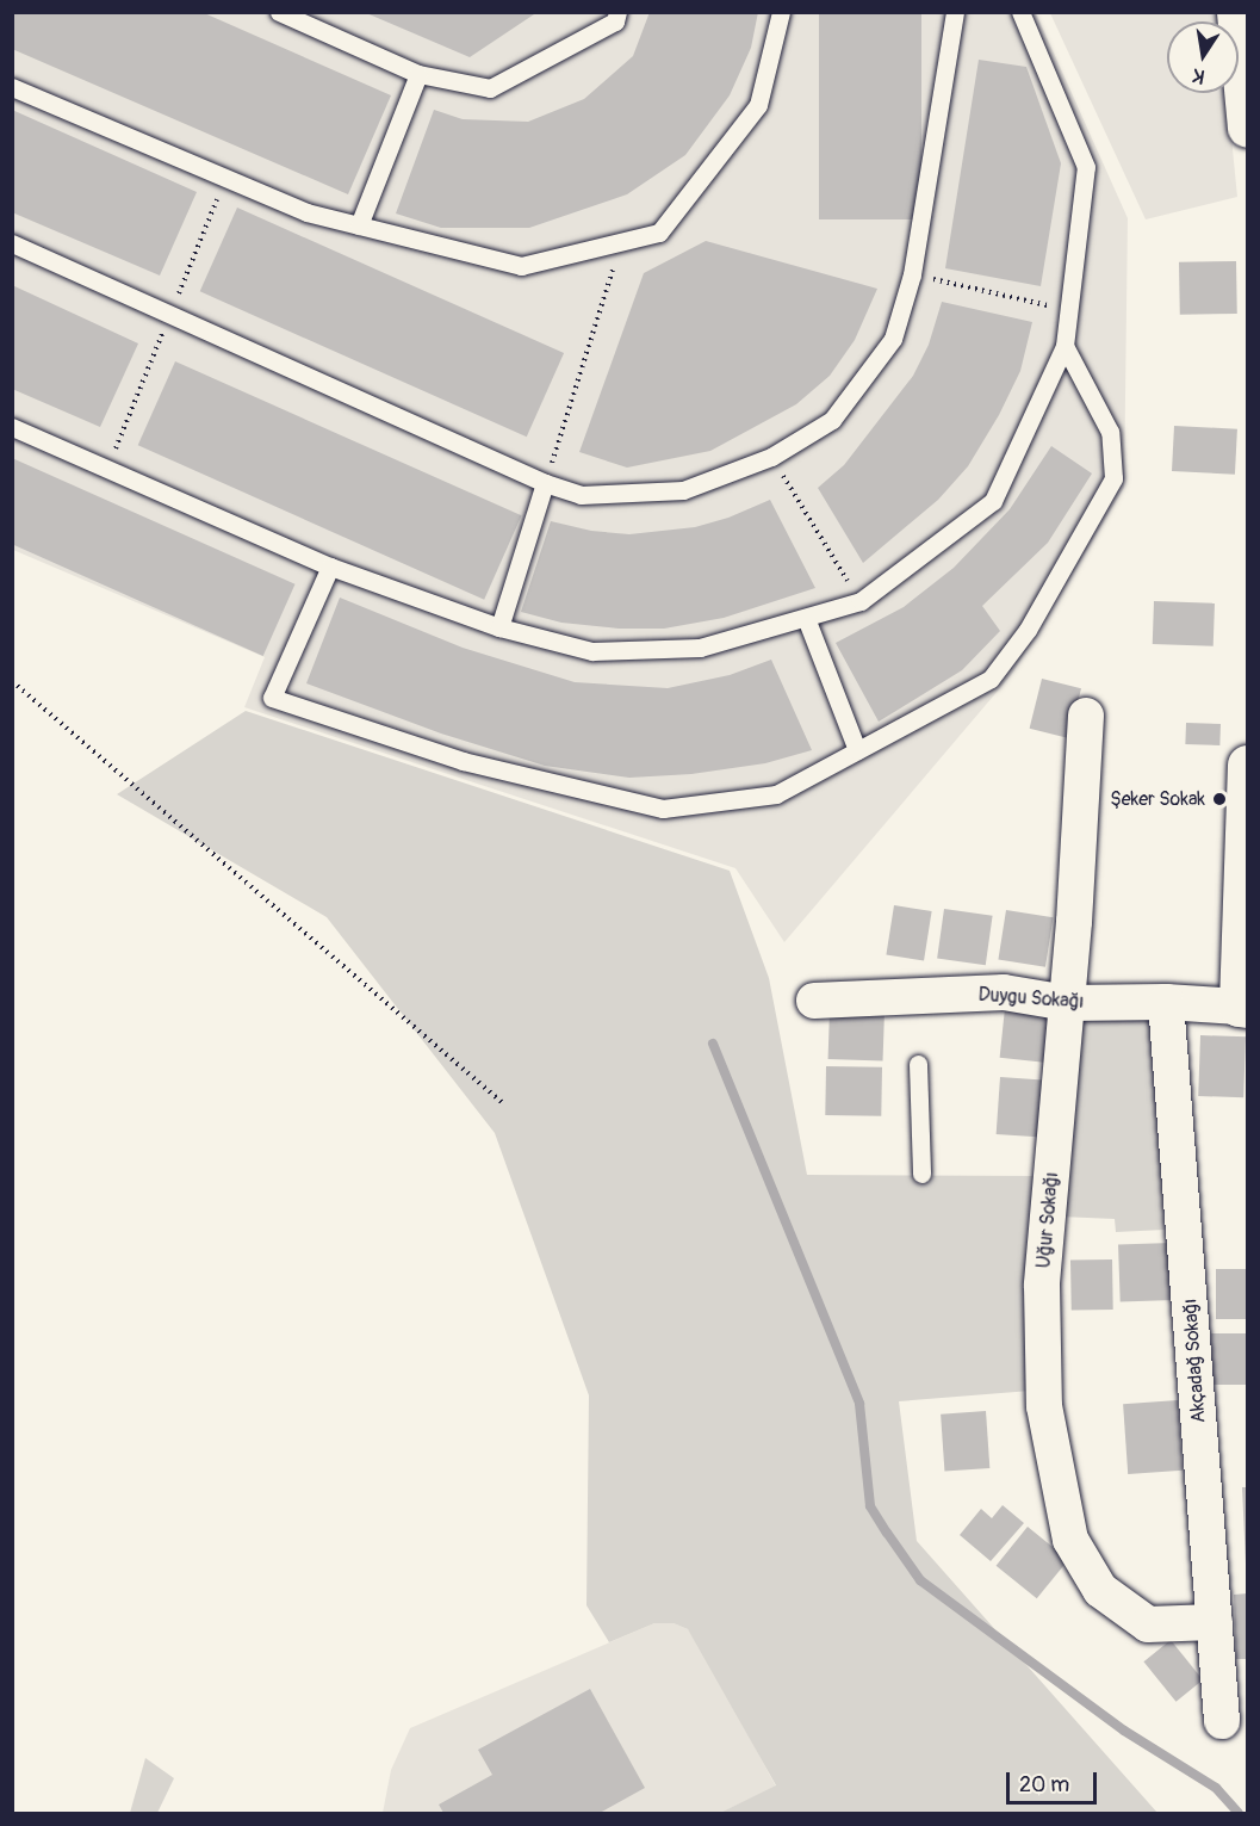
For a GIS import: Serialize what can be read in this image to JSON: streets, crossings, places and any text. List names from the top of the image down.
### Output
{
  "streets": {
    "street": ["Duygu Sokağı", "Uğur Sokağı", "Akçadağ Sokağı"]
  },
  "crossings": [
    ["Duygu Sokağı", "Uğur Sokağı"],
    ["Duygu Sokağı", "Akçadağ Sokağı"],
    ["Uğur Sokağı", "Akçadağ Sokağı"]
  ],
  "places": ["Şeker Sokak"],
  "scale_bar": "20 m",
  "north": "bottom"
}
